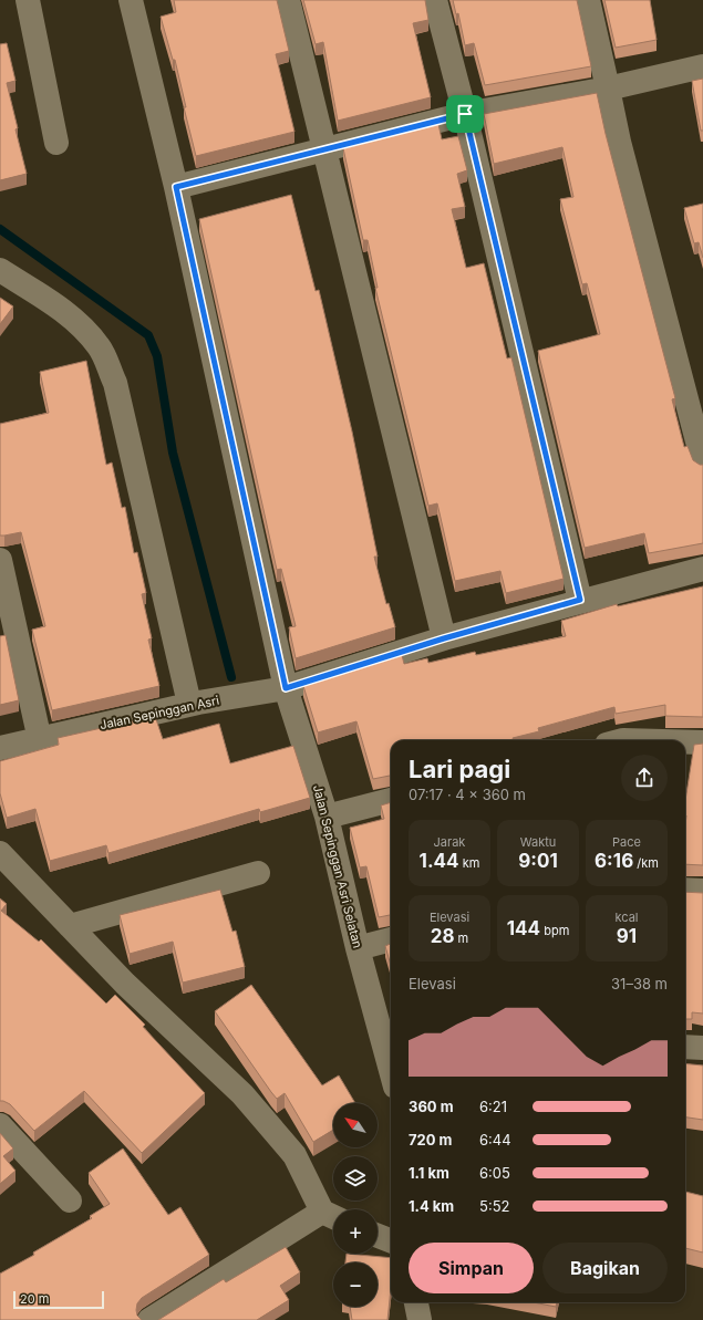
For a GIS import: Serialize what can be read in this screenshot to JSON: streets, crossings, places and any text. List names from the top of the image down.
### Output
{
  "streets": {
    "street": ["Jalan Sepinggan Asri", "Jalan Sepinggan Asri Selatan"]
  },
  "crossings": [
    ["Jalan Sepinggan Asri", "Jalan Sepinggan Asri Selatan"]
  ],
  "scale_bar": "20 m",
  "north": "top left",
  "page": {
    "heading": ["Lari pagi", "07:17 · 4 × 360 m"],
    "stats": [
      ["Jarak", "1.44 km"],
      ["Waktu", "9:01"],
      ["Pace", "6:16 /km"],
      ["Elevasi", "28 m"],
      ["144 bpm"],
      ["kcal", "91"]
    ],
    "chart": ["Elevasi", "31–38 m"],
    "list": [
      {
        "name": "360 m",
        "note": "6:21"
      },
      {
        "name": "720 m",
        "note": "6:44"
      },
      {
        "name": "1.1 km",
        "note": "6:05"
      },
      {
        "name": "1.4 km",
        "note": "5:52"
      }
    ],
    "map_buttons": ["+", "−"],
    "buttons": ["Simpan", "Bagikan"],
    "scale": "20 m"
  }
}
